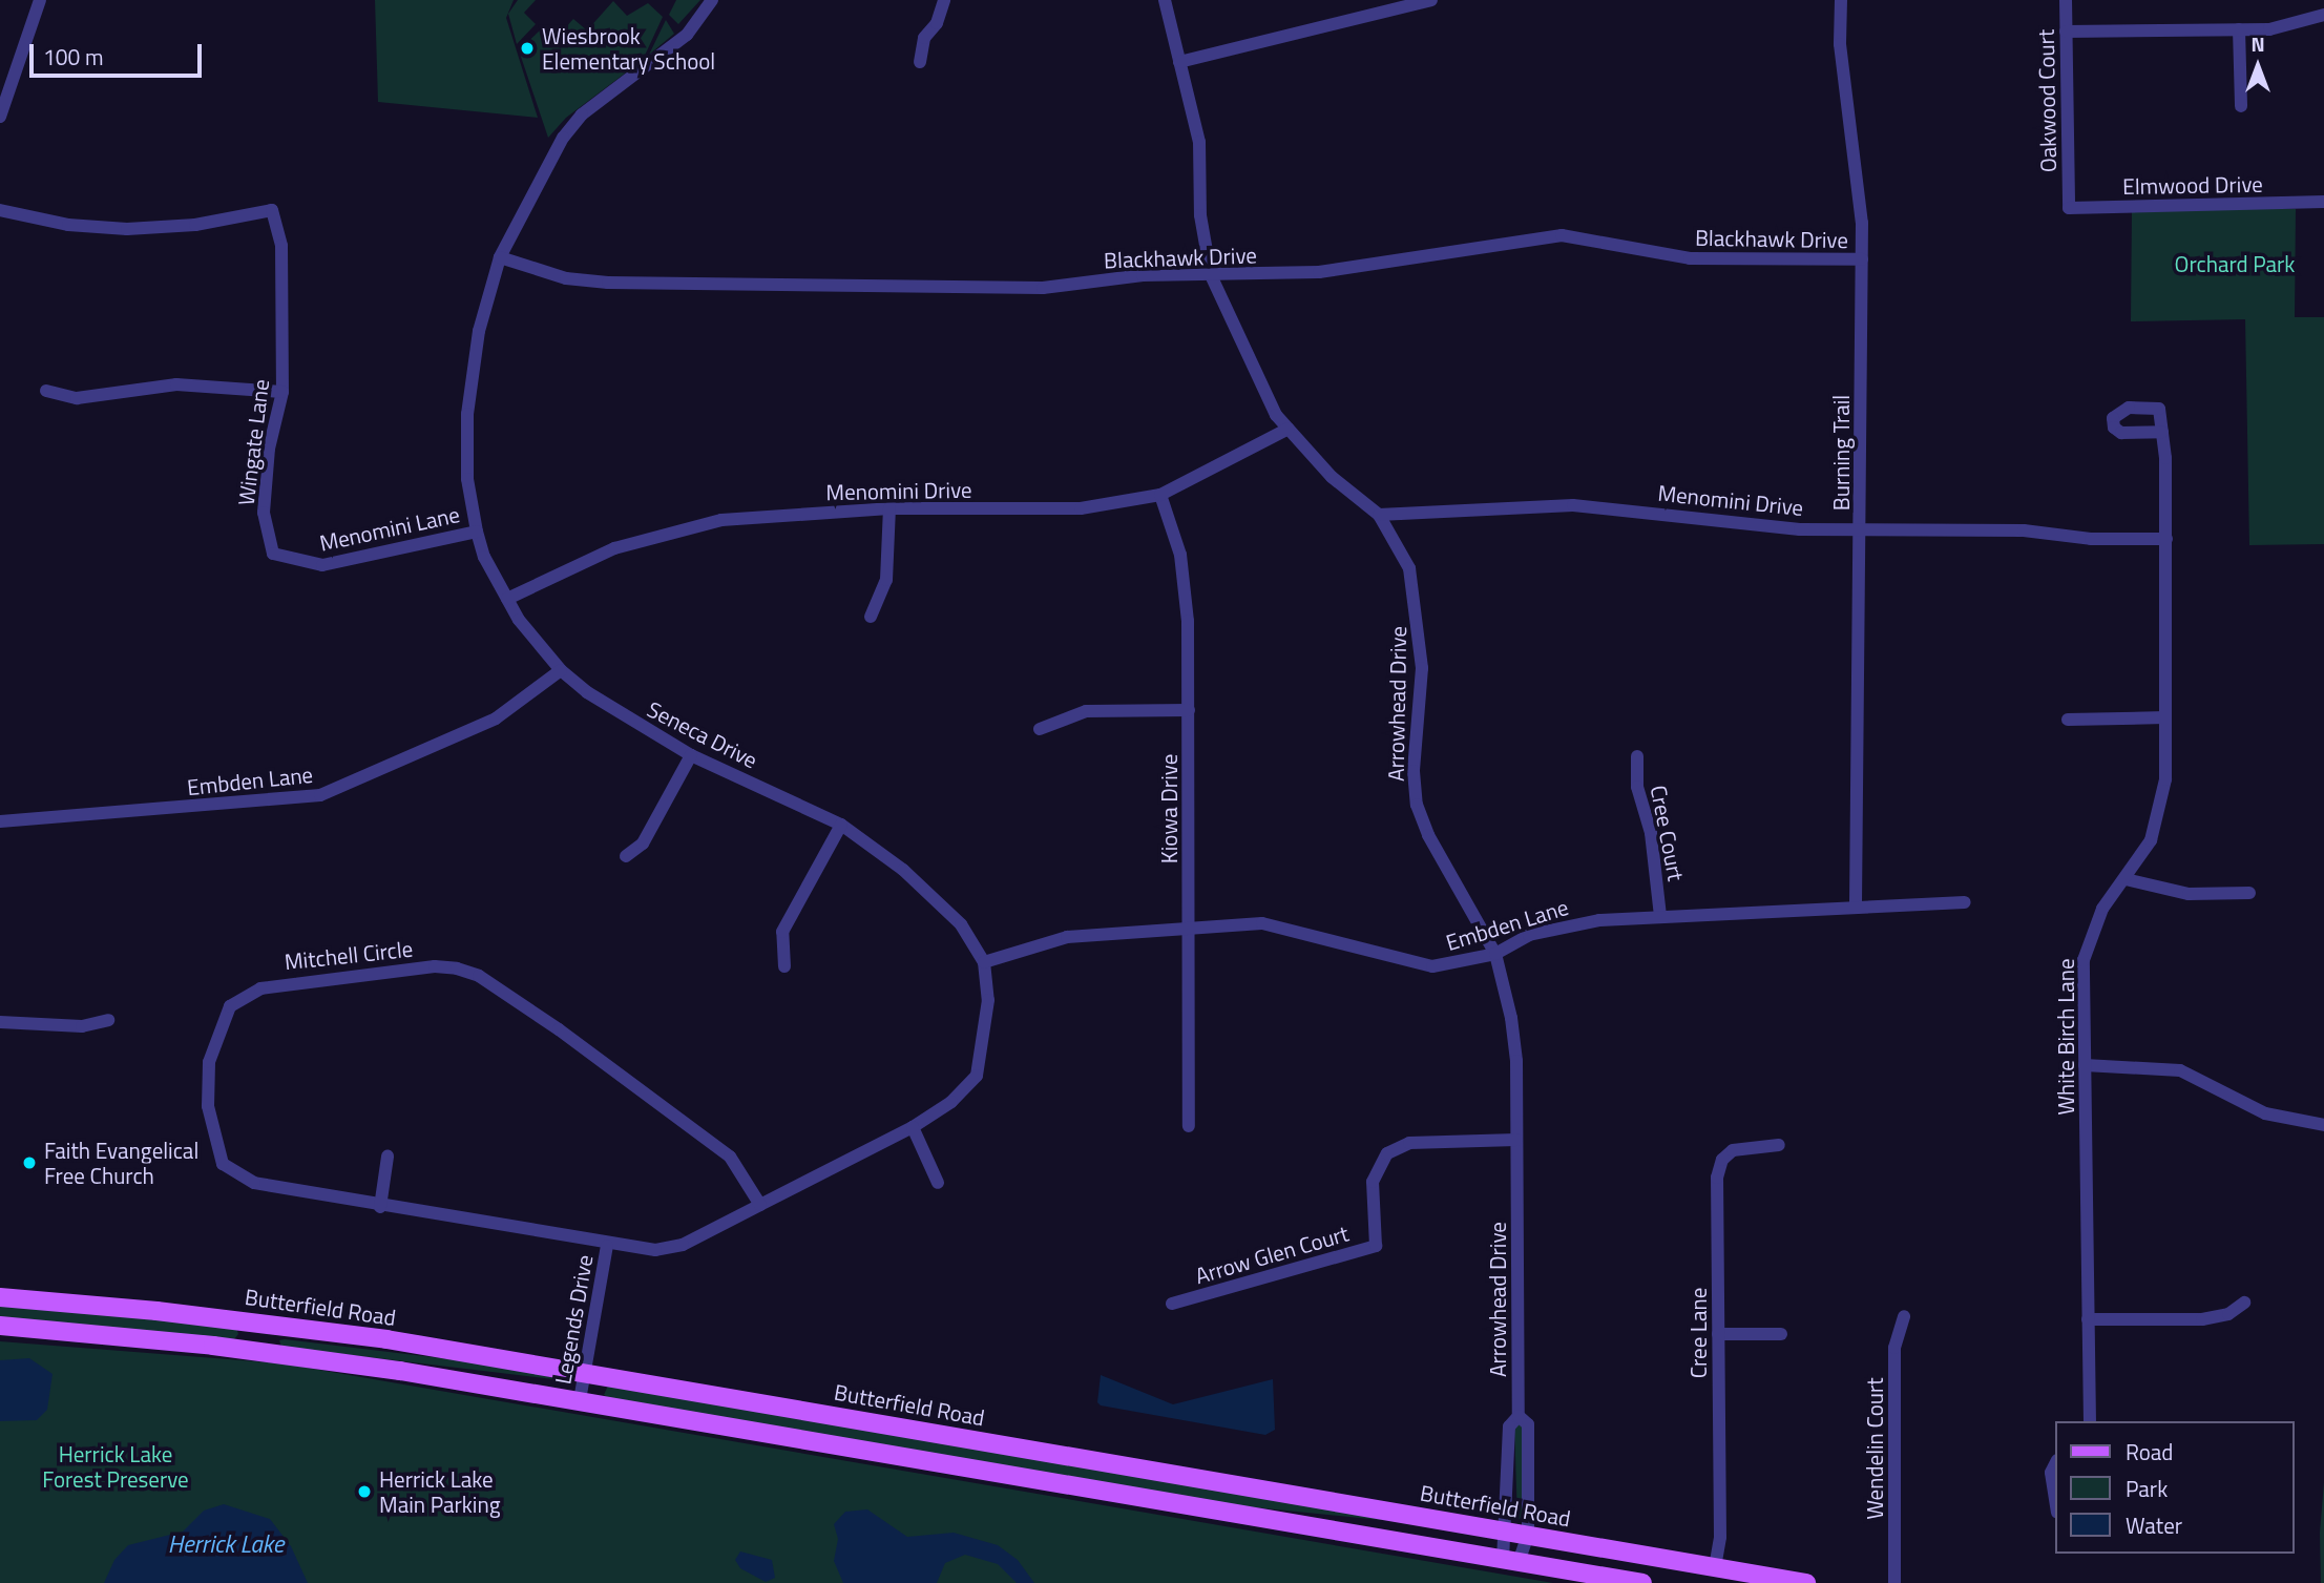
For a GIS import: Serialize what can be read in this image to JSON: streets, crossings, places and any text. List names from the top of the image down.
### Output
{
  "streets": {
    "main road": ["Butterfield Road"],
    "street": [
      "Oakwood Court",
      "Elmwood Drive",
      "Blackhawk Drive",
      "Wingate Lane",
      "Burning Trail",
      "Menomini Drive",
      "Menomini Lane",
      "Arrowhead Drive",
      "Seneca Drive",
      "Embden Lane",
      "Kiowa Drive",
      "Cree Court",
      "Mitchell Circle",
      "White Birch Lane",
      "Arrow Glen Court",
      "Legends Drive",
      "Cree Lane",
      "Wendelin Court"
    ]
  },
  "crossings": [
    ["Oakwood Court", "Elmwood Drive"],
    ["Blackhawk Drive", "Burning Trail"],
    ["Blackhawk Drive", "Arrowhead Drive"],
    ["Blackhawk Drive", "Seneca Drive"],
    ["Wingate Lane", "Menomini Lane"],
    ["Burning Trail", "Menomini Drive"],
    ["Burning Trail", "Embden Lane"],
    ["Menomini Drive", "Arrowhead Drive"],
    ["Menomini Drive", "Seneca Drive"],
    ["Menomini Drive", "Kiowa Drive"],
    ["Menomini Drive", "White Birch Lane"],
    ["Menomini Lane", "Seneca Drive"],
    ["Arrowhead Drive", "Embden Lane"],
    ["Arrowhead Drive", "Arrow Glen Court"],
    ["Arrowhead Drive", "Butterfield Road"],
    ["Seneca Drive", "Embden Lane"],
    ["Seneca Drive", "Mitchell Circle"],
    ["Embden Lane", "Kiowa Drive"],
    ["Embden Lane", "Cree Court"],
    ["Mitchell Circle", "Legends Drive"],
    ["Butterfield Road", "Legends Drive"],
    ["Butterfield Road", "Cree Lane"]
  ],
  "water": ["Herrick Lake"],
  "parks": ["Orchard Park", "Herrick Lake Forest Preserve"],
  "places": ["Wiesbrook Elementary School", "Faith Evangelical Free Church", "Herrick Lake Main Parking"],
  "legend": ["Road", "Park", "Water"],
  "scale_bar": "100 m",
  "north": "top"
}
